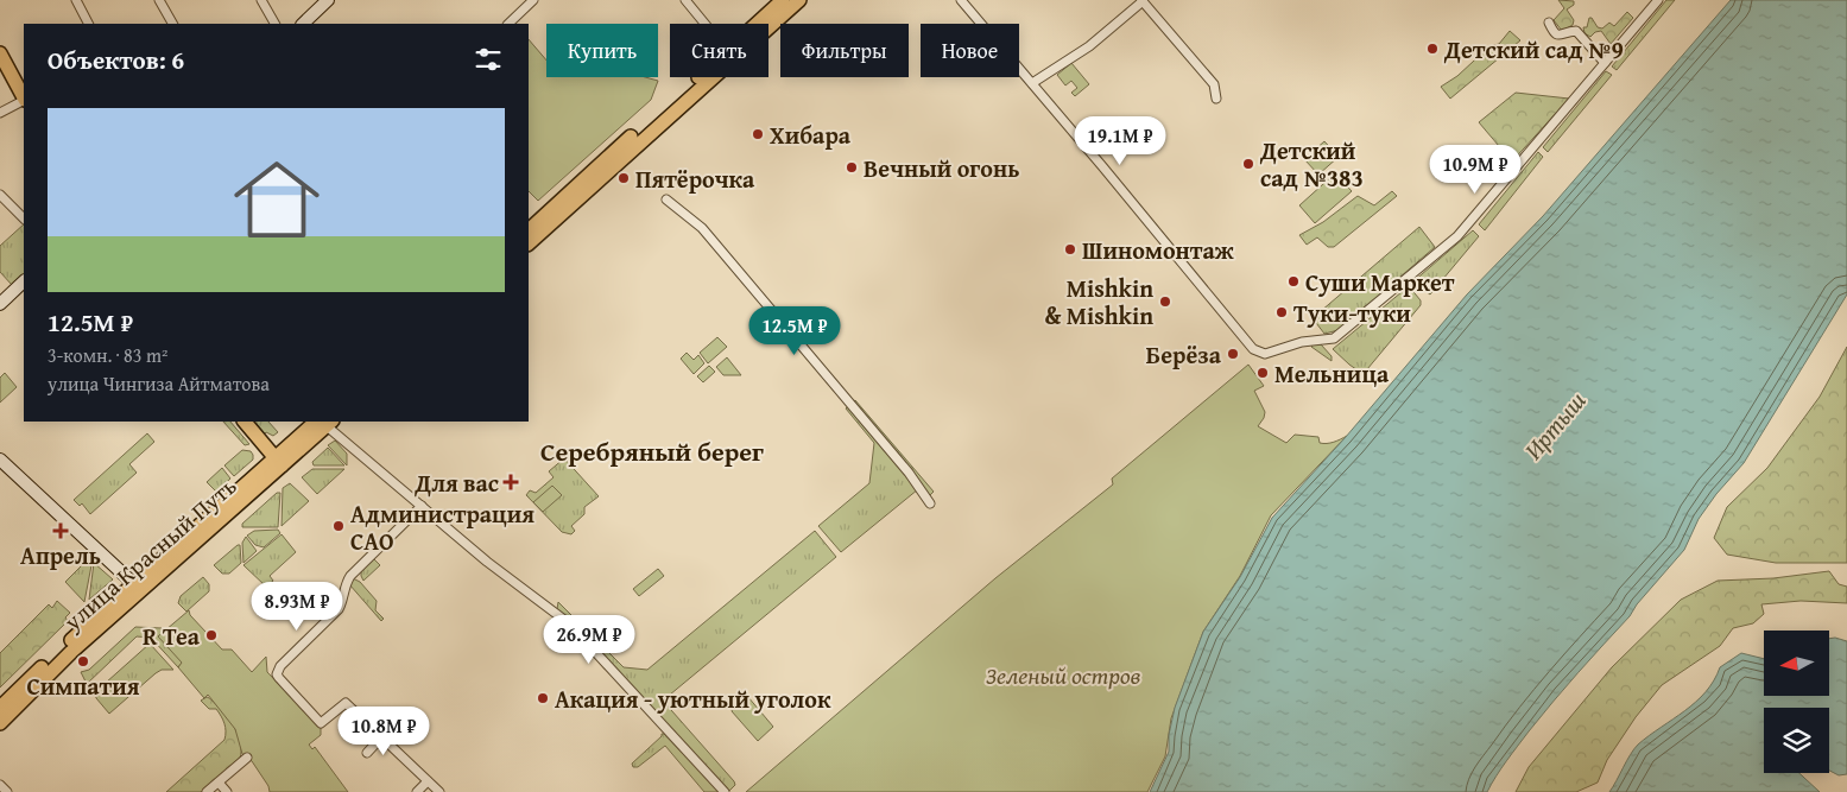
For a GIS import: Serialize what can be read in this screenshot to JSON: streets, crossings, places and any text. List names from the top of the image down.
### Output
{
  "streets": {
    "main road": ["улица Красный Путь"]
  },
  "districts": ["Серебряный берег"],
  "water": ["Иртыш"],
  "parks": ["Зеленый остров"],
  "places": {
    "other": [
      "Детский сад №9",
      "Хибара",
      "Детский сад №383",
      "Вечный огонь",
      "Пятёрочка",
      "Шиномонтаж",
      "Суши Маркет",
      "Mishkin & Mishkin",
      "Туки-туки",
      "Берёза",
      "Мельница",
      "Администрация САО",
      "R Tea",
      "Симпатия",
      "Акация - уютный уголок"
    ],
    "health": ["Для вас", "Апрель"]
  },
  "north": "left",
  "page": {
    "chip": [
      "Купить",
      "Снять",
      "Фильтры",
      "Новое"
    ],
    "heading": "Объектов: 6",
    "list": [
      {
        "name": "12.5M ₽",
        "note": "3-комн. · 83 m² · улица Чингиза Айтматова"
      }
    ],
    "price": [
      "19.1M ₽",
      "10.9M ₽",
      "12.5M ₽",
      "8.93M ₽",
      "26.9M ₽",
      "10.8M ₽"
    ]
  }
}
